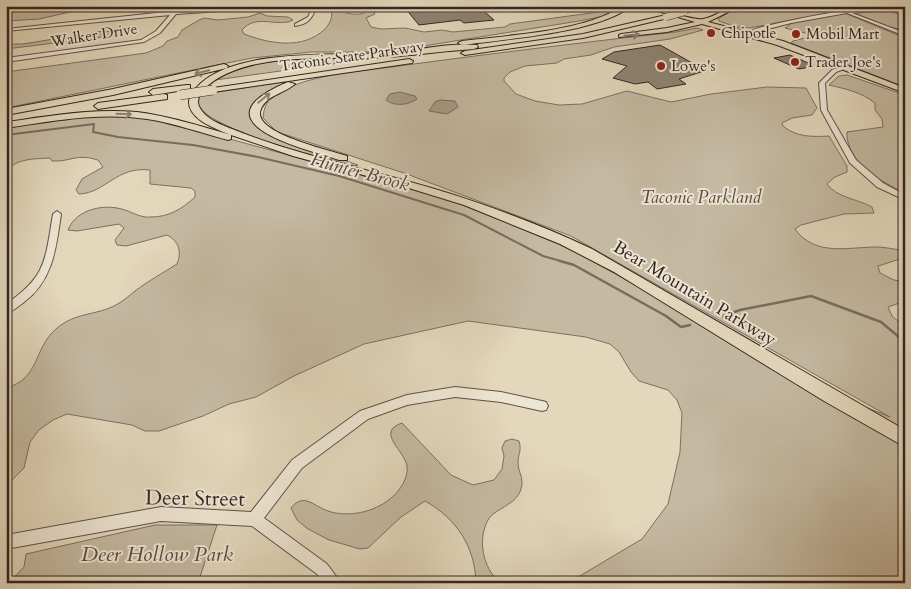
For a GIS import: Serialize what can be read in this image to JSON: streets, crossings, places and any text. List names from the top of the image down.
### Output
{
  "streets": {
    "highway": ["Taconic State Parkway", "Bear Mountain Parkway"],
    "street": ["Walker Drive", "Deer Street"]
  },
  "water": ["Hunter Brook"],
  "parks": ["Taconic Parkland", "Deer Hollow Park"],
  "places": [
    "Chipotle",
    "Mobil Mart",
    "Trader Joe's",
    "Lowe's"
  ]
}
